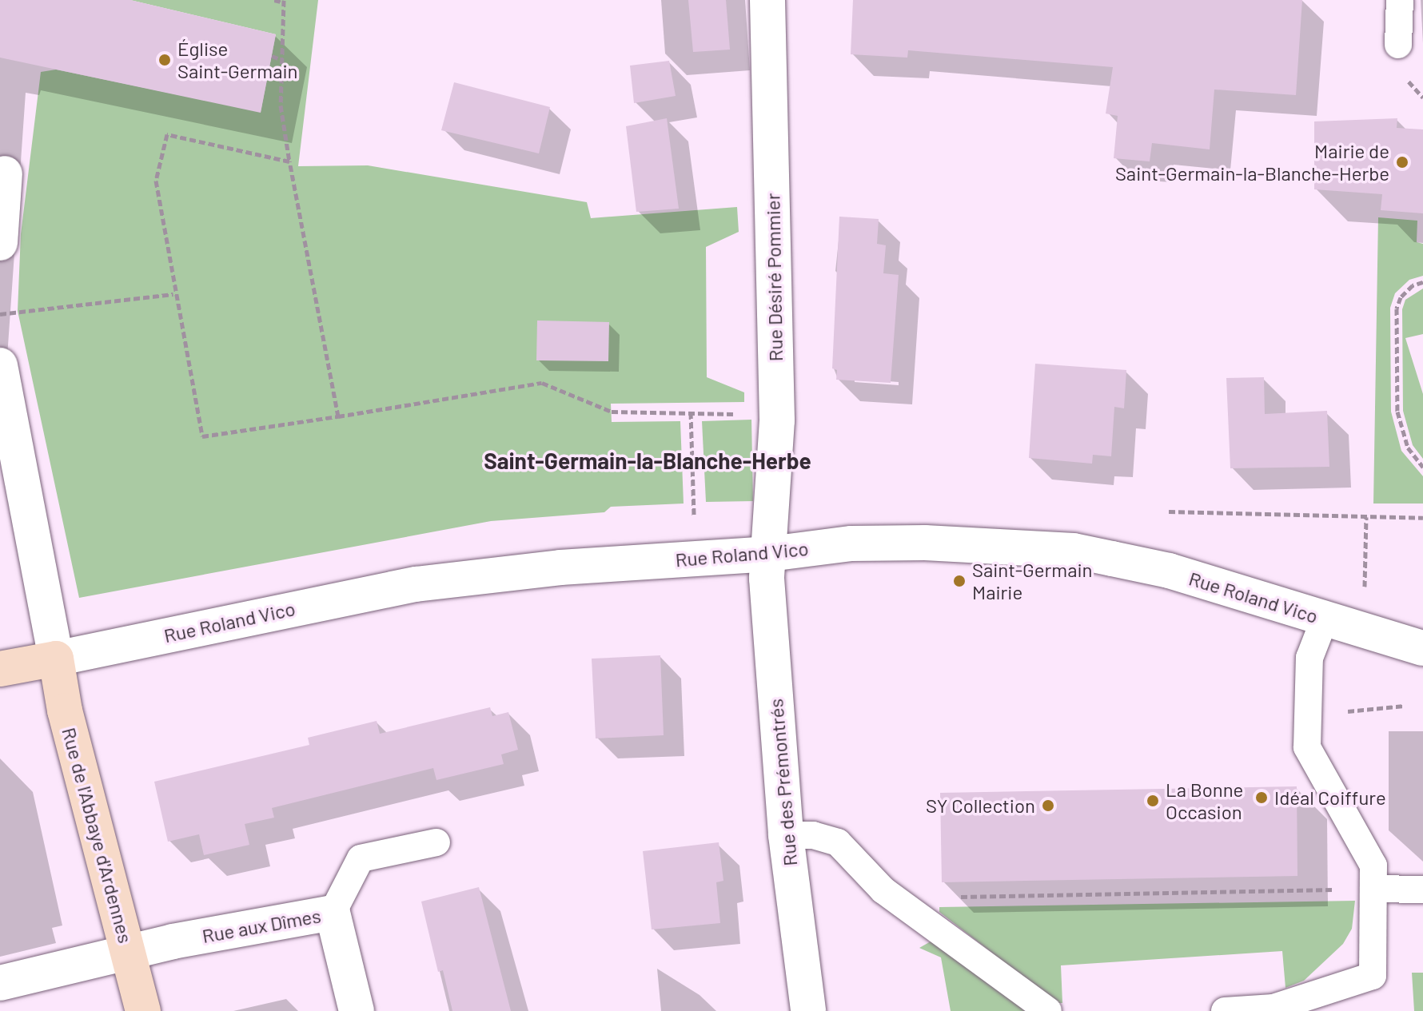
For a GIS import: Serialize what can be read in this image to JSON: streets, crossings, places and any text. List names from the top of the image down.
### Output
{
  "streets": {
    "street": [
      "Rue Désiré Pommier",
      "Rue Roland Vico",
      "Rue des Prémontrés",
      "Rue de l'Abbaye d'Ardennes",
      "Rue aux Dîmes"
    ]
  },
  "crossings": [
    ["Rue Désiré Pommier", "Rue Roland Vico"],
    ["Rue Désiré Pommier", "Rue des Prémontrés"],
    ["Rue Roland Vico", "Rue des Prémontrés"],
    ["Rue Roland Vico", "Rue de l'Abbaye d'Ardennes"],
    ["Rue de l'Abbaye d'Ardennes", "Rue aux Dîmes"]
  ],
  "districts": ["Saint-Germain-la-Blanche-Herbe"],
  "places": [
    "Église Saint-Germain",
    "Mairie de Saint-Germain-la-Blanche-Herbe",
    "Saint-Germain Mairie",
    "Idéal Coiffure",
    "La Bonne Occasion",
    "SY Collection"
  ]
}
